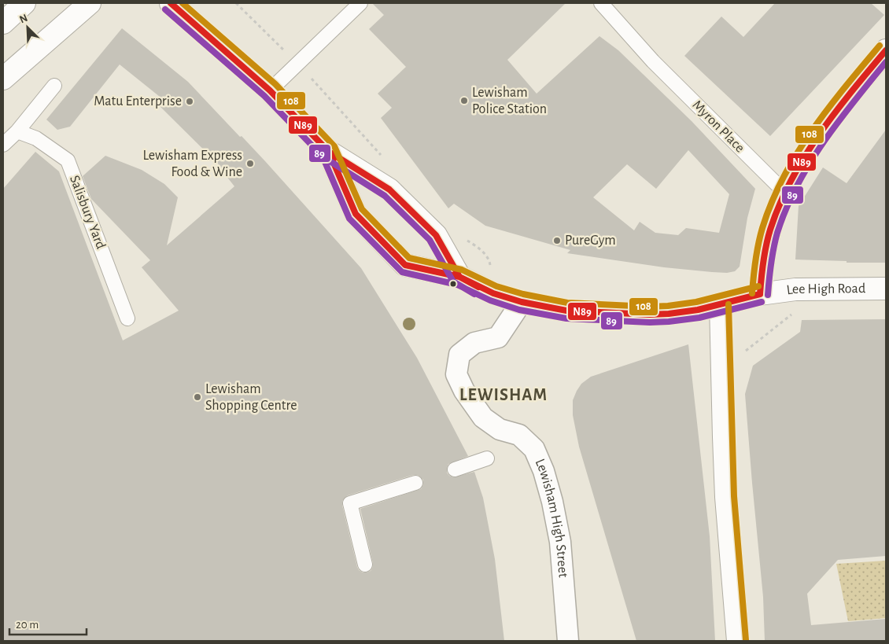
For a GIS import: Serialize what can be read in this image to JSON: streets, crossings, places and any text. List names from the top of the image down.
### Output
{
  "streets": {
    "main road": ["Lee High Road"],
    "street": ["Lewisham High Street"],
    "lane": ["Myron Place", "Salisbury Yard"]
  },
  "districts": ["LEWISHAM"],
  "places": [
    "Lewisham Police Station",
    "Matu Enterprise",
    "Lewisham Express Food & Wine",
    "PureGym",
    "Lewisham Shopping Centre"
  ],
  "lines": ["transit line N89", "transit line 108", "transit line 89"],
  "scale_bar": "20 m",
  "north": "top left"
}
